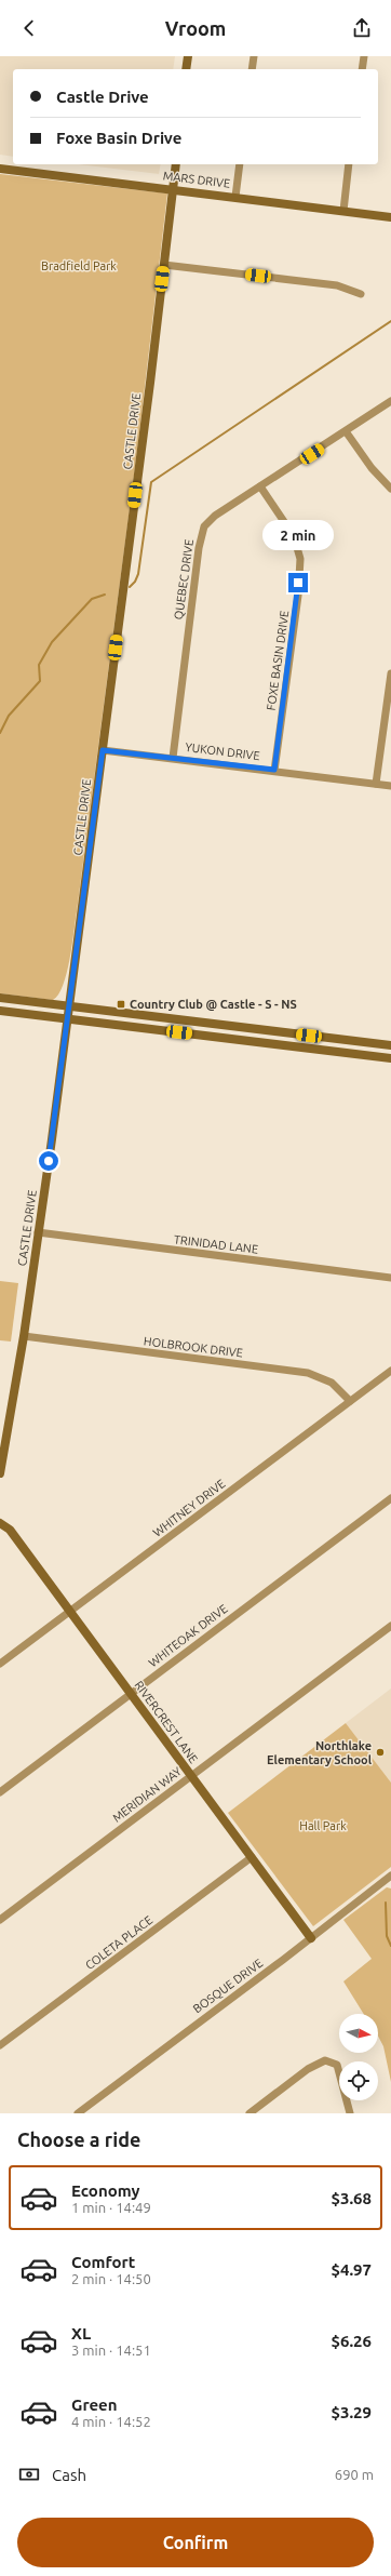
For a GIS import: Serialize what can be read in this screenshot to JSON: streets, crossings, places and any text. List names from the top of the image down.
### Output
{
  "streets": {
    "main road": ["MARS DRIVE", "CASTLE DRIVE", "RIVERCREST LANE"],
    "street": [
      "QUEBEC DRIVE",
      "FOXE BASIN DRIVE",
      "YUKON DRIVE",
      "TRINIDAD LANE",
      "HOLBROOK DRIVE",
      "WHITNEY DRIVE",
      "WHITEOAK DRIVE",
      "MERIDIAN WAY",
      "COLETA PLACE",
      "BOSQUE DRIVE"
    ]
  },
  "crossings": [
    ["MARS DRIVE", "CASTLE DRIVE"],
    ["CASTLE DRIVE", "YUKON DRIVE"],
    ["CASTLE DRIVE", "TRINIDAD LANE"],
    ["CASTLE DRIVE", "HOLBROOK DRIVE"],
    ["QUEBEC DRIVE", "FOXE BASIN DRIVE"],
    ["QUEBEC DRIVE", "YUKON DRIVE"],
    ["FOXE BASIN DRIVE", "YUKON DRIVE"],
    ["HOLBROOK DRIVE", "WHITNEY DRIVE"],
    ["WHITNEY DRIVE", "RIVERCREST LANE"],
    ["WHITEOAK DRIVE", "RIVERCREST LANE"],
    ["RIVERCREST LANE", "MERIDIAN WAY"],
    ["RIVERCREST LANE", "COLETA PLACE"],
    ["RIVERCREST LANE", "BOSQUE DRIVE"]
  ],
  "parks": ["Bradfield Park", "Hall Park"],
  "places": {
    "transit": ["Country Club @ Castle - S - NS"],
    "other": ["Northlake Elementary School"]
  },
  "north": "right",
  "page": {
    "header": "Vroom",
    "banner": ["Castle Drive", "Foxe Basin Drive"],
    "bubble": "2 min",
    "heading": "Choose a ride",
    "list": [
      {
        "name": "Economy",
        "note": "1 min · 14:49",
        "value": "$3.68"
      },
      {
        "name": "Comfort",
        "note": "2 min · 14:50",
        "value": "$4.97"
      },
      {
        "name": "XL",
        "note": "3 min · 14:51",
        "value": "$6.26"
      },
      {
        "name": "Green",
        "note": "4 min · 14:52",
        "value": "$3.29"
      }
    ],
    "pay": ["Cash", "690 m"],
    "buttons": "Confirm"
  }
}
